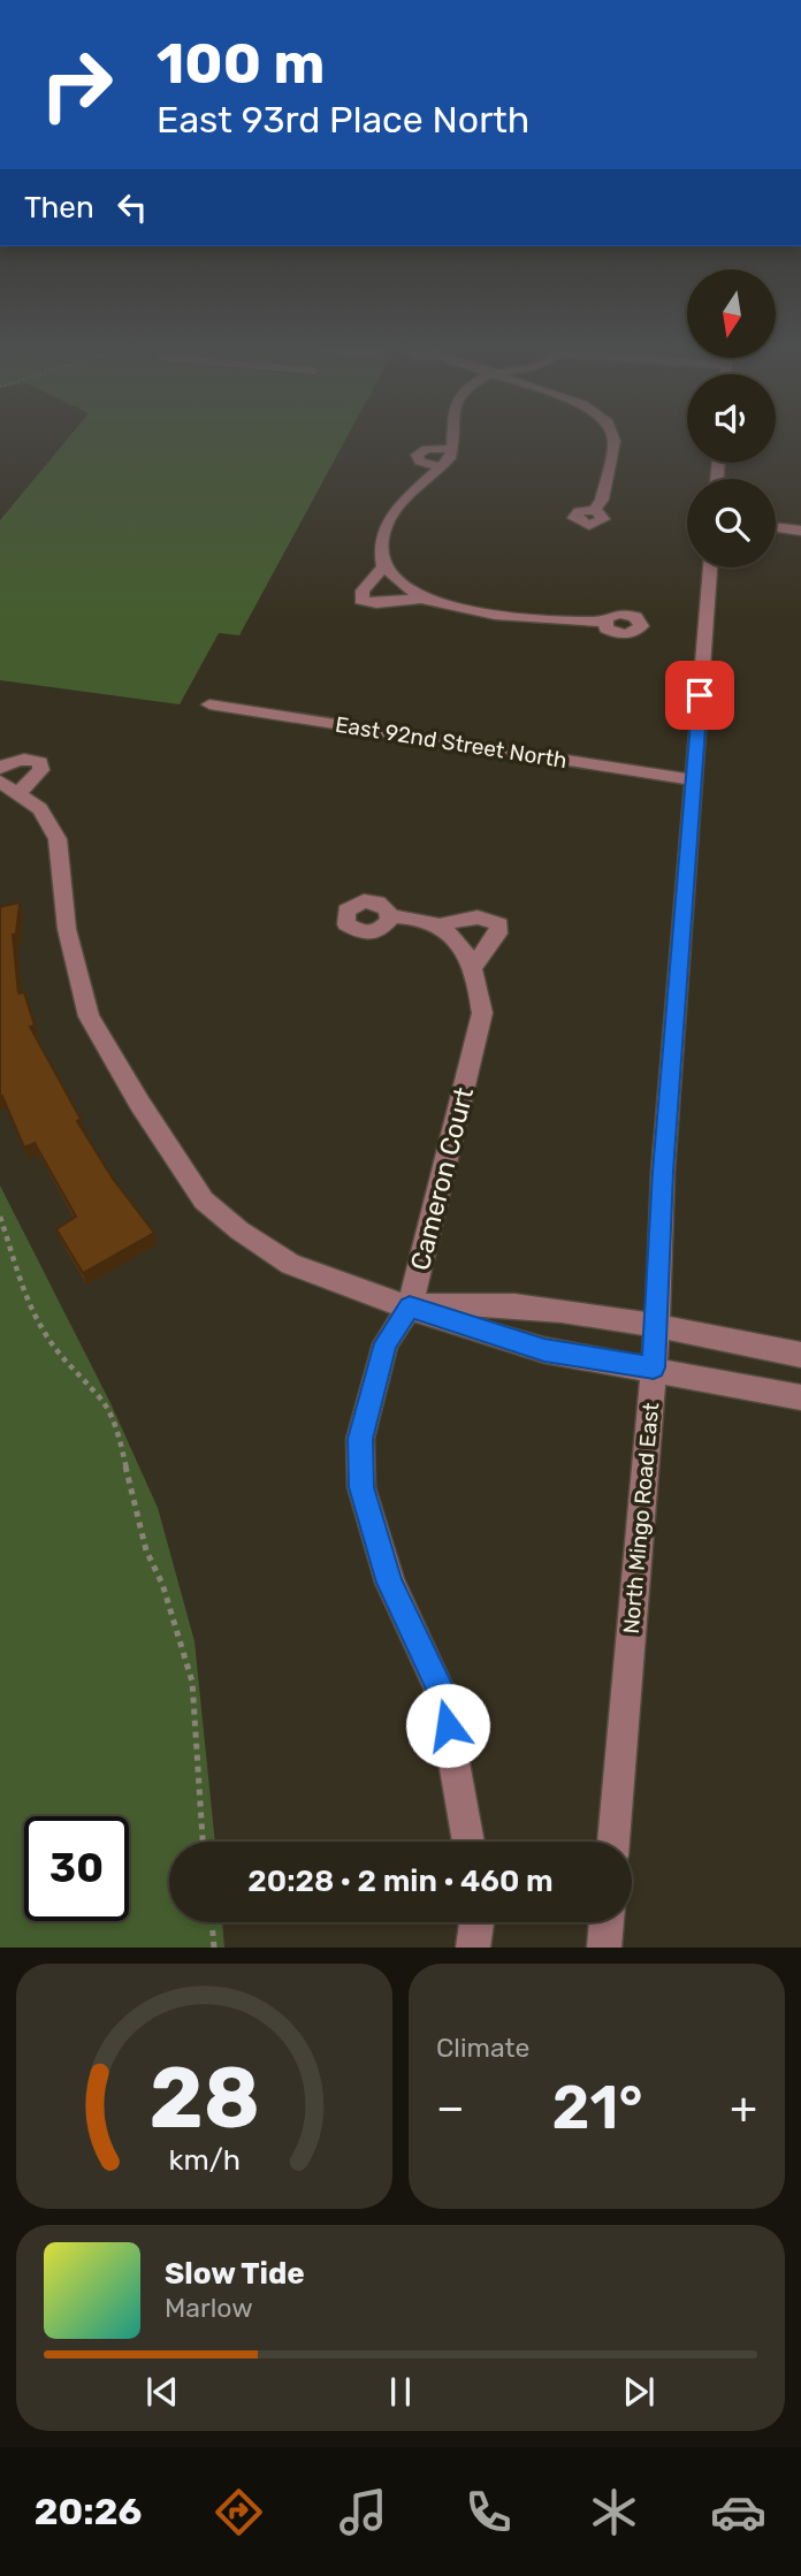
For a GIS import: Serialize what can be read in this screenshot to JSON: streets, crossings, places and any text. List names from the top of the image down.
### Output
{
  "streets": {
    "street": ["East 92nd Street North", "Cameron Court", "North Mingo Road East"]
  },
  "crossings": [
    ["East 92nd Street North", "North Mingo Road East"]
  ],
  "north": "bottom",
  "page": {
    "turn": ["100 m", "East 93rd Place North"],
    "then": "Then",
    "limit": "30",
    "trip": "20:28 · 2 min · 460 m",
    "tile": "Climate",
    "heat": ["−", "21°", "+"],
    "song": ["Slow Tide", "Marlow"],
    "tabs": "20:26",
    "gauge": ["28", "km/h"]
  }
}
